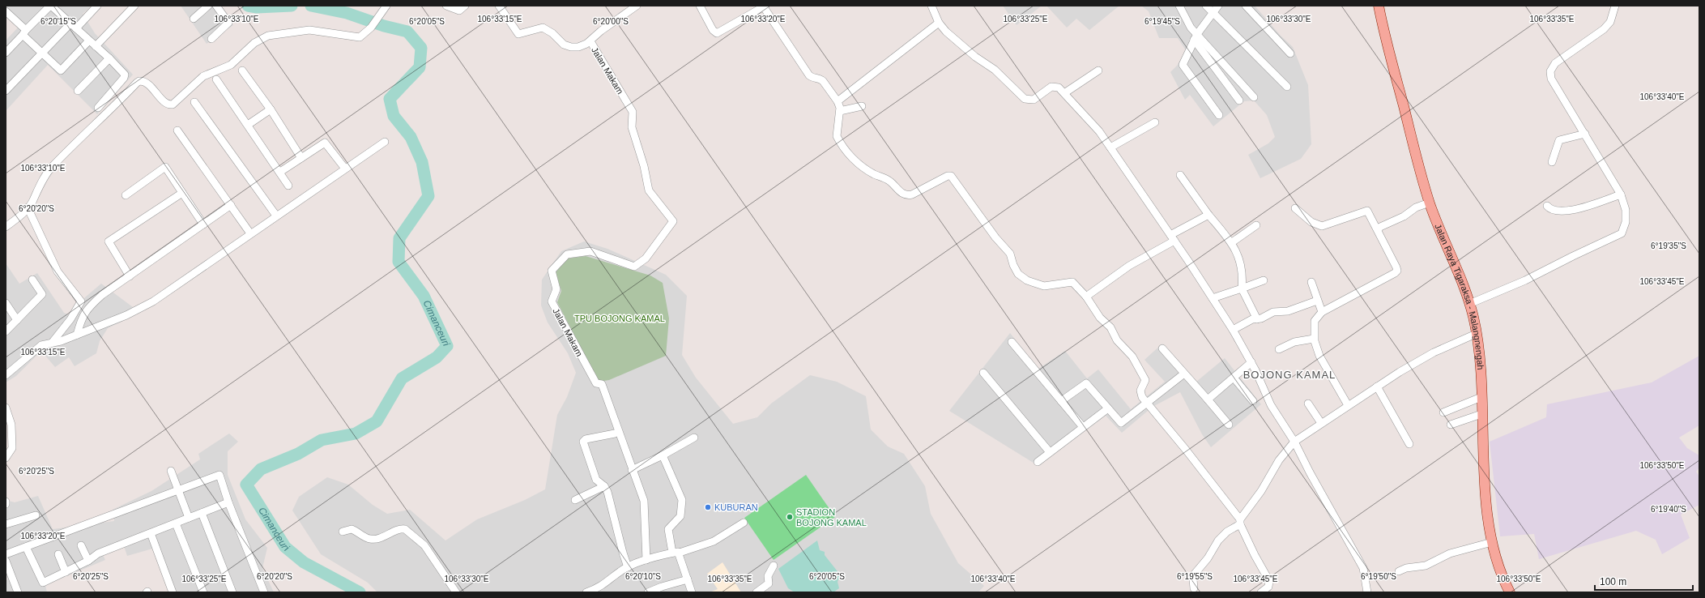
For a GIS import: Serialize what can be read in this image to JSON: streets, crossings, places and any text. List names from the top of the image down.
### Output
{
  "streets": {
    "main road": ["Jalan Raya Tigaraksa - Malangnengah"],
    "street": ["Jalan Makam"]
  },
  "districts": ["BOJONG KAMAL"],
  "water": ["Cimanceuri"],
  "parks": ["TPU BOJONG KAMAL"],
  "places": ["KUBURAN", "STADION BOJONG KAMAL"],
  "scale_bar": "100 m",
  "coordinates": [
    "106°33'10\"E",
    "106°33'15\"E",
    "106°33'20\"E",
    "106°33'25\"E",
    "106°33'30\"E",
    "106°33'35\"E",
    "6°20'15\"S",
    "6°20'05\"S",
    "6°20'00\"S",
    "6°19'45\"S",
    "106°33'40\"E",
    "6°20'20\"S",
    "6°19'35\"S",
    "106°33'45\"E",
    "106°33'50\"E",
    "6°20'25\"S",
    "6°19'40\"S",
    "6°20'10\"S",
    "6°19'55\"S",
    "6°19'50\"S"
  ]
}
